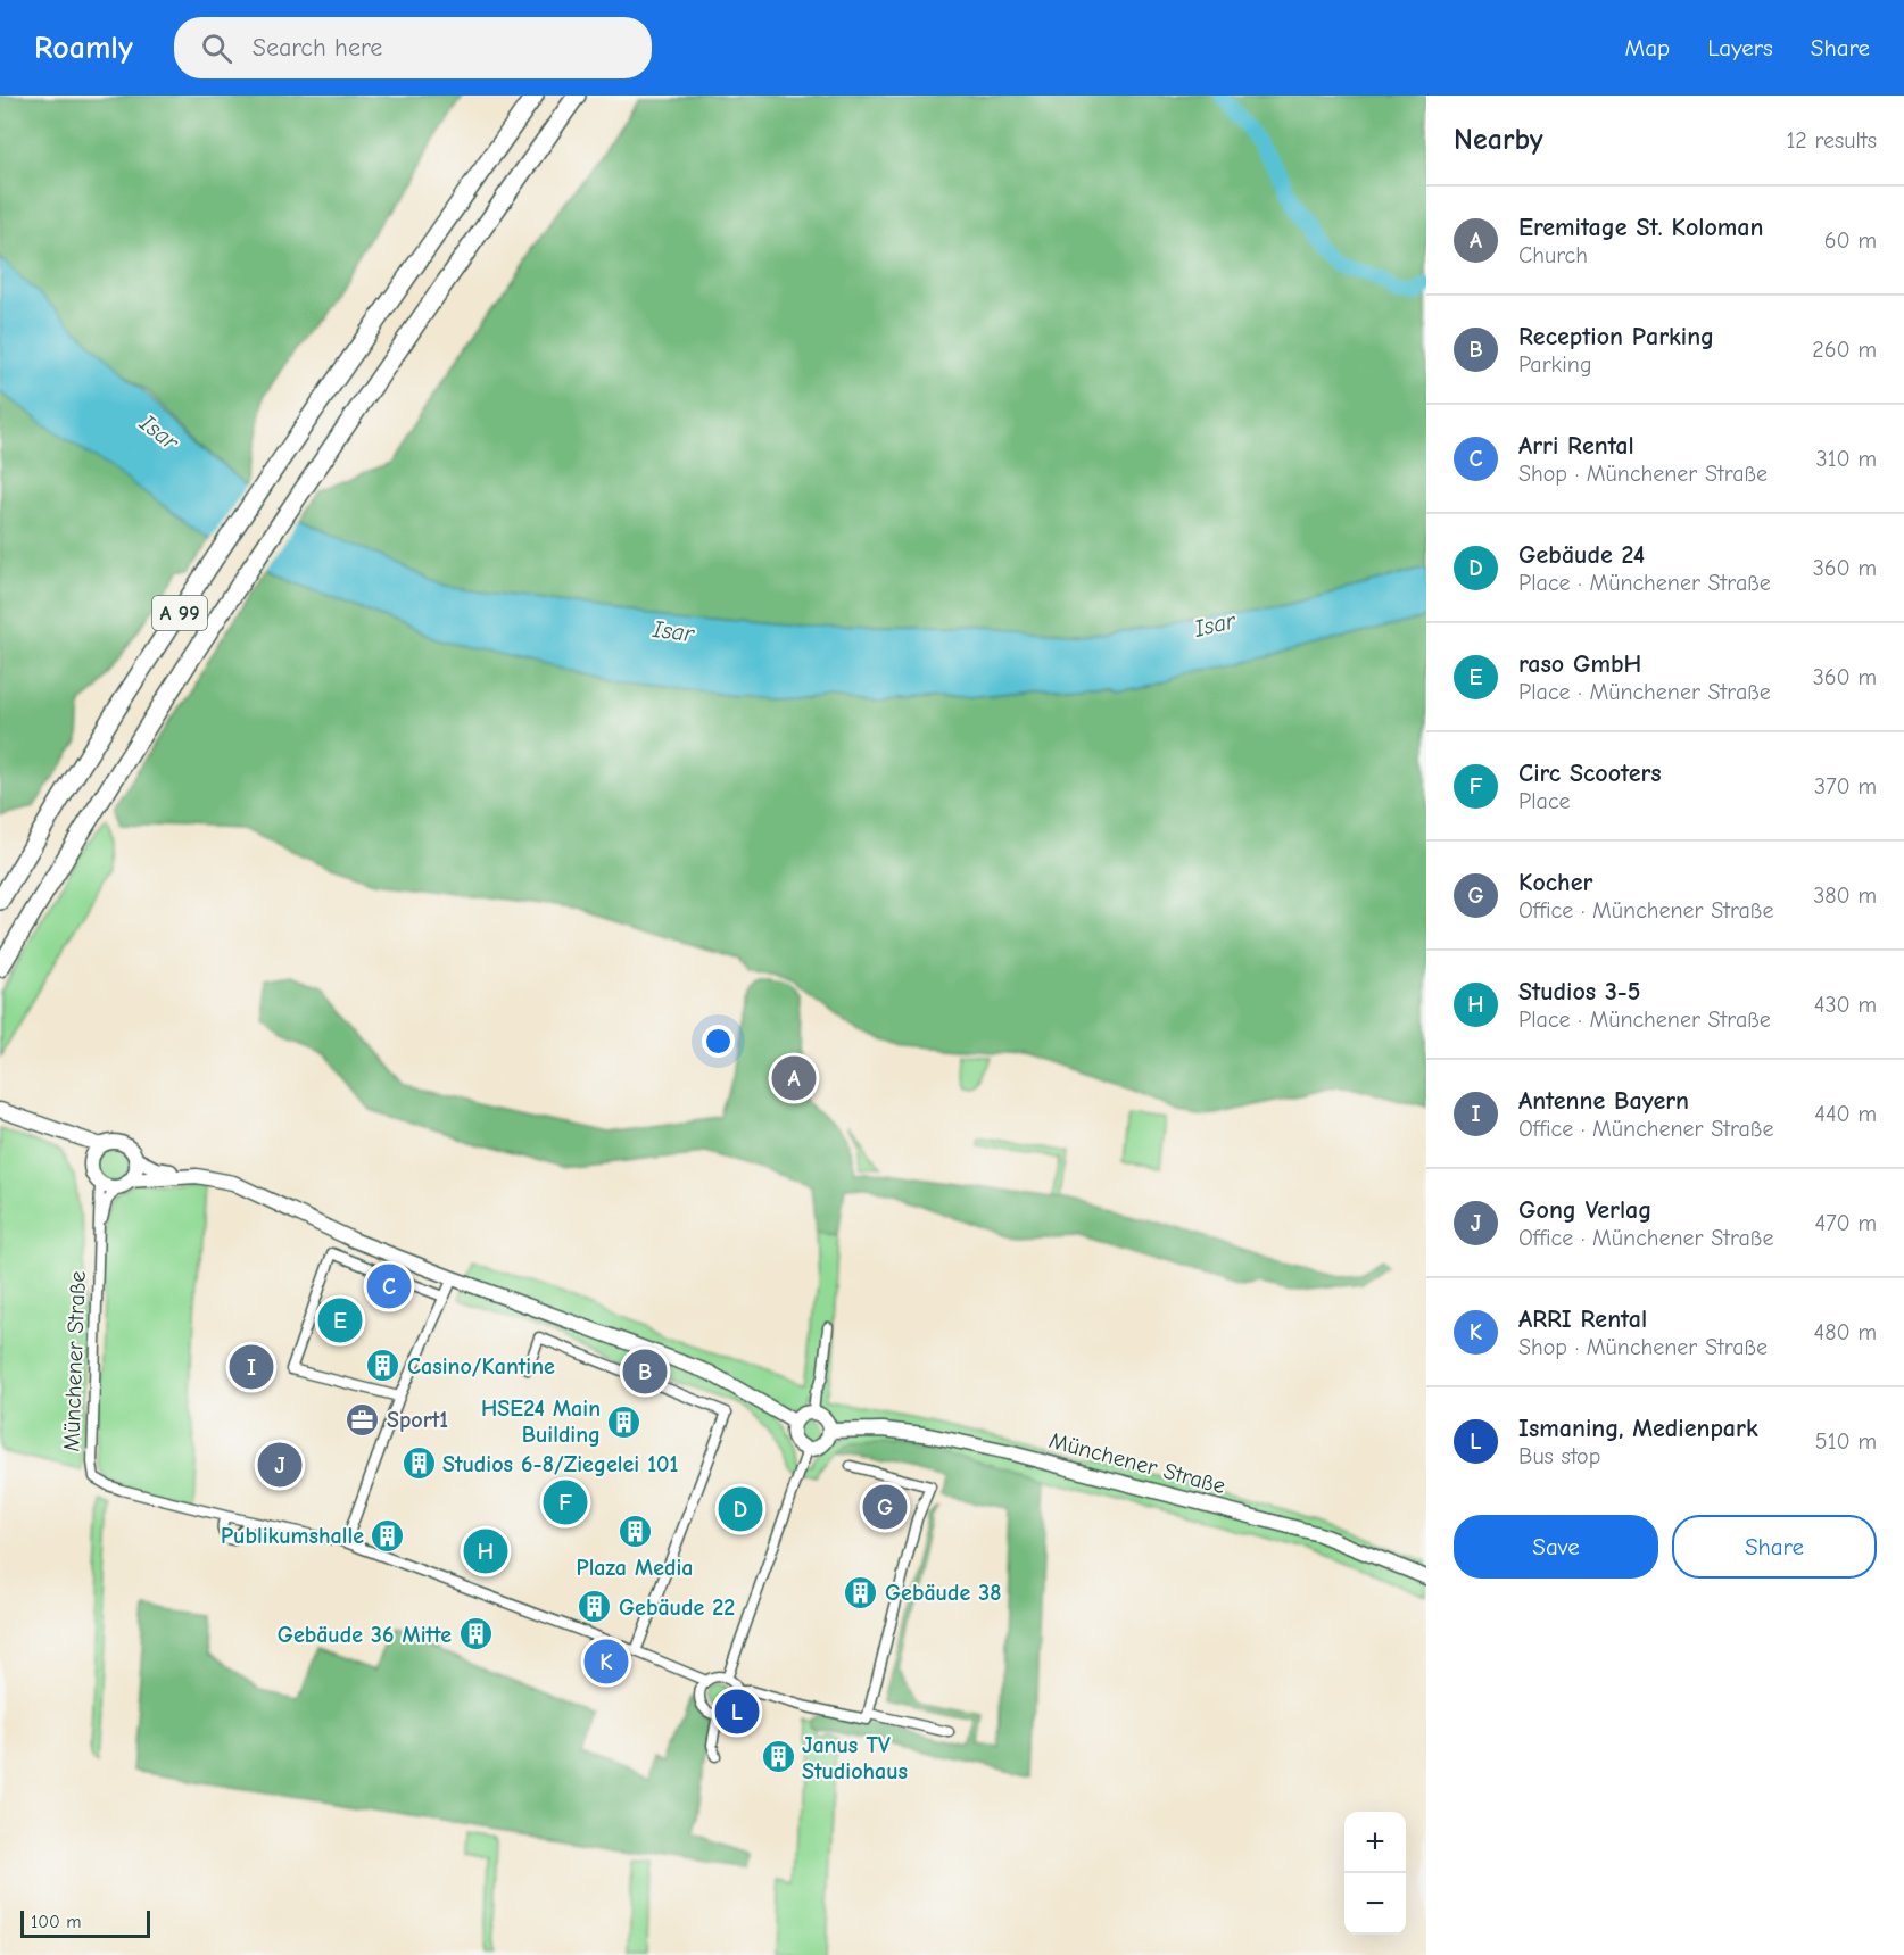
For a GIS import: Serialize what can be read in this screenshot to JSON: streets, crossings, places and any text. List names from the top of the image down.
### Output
{
  "streets": {
    "highway": ["A 99"],
    "main road": ["Münchener Straße"]
  },
  "water": ["Isar"],
  "places": {
    "building": [
      "Casino/Kantine",
      "HSE24 Main Building",
      "Studios 6-8/Ziegelei 101",
      "Plaza Media",
      "Publikumshalle",
      "Gebäude 38",
      "Gebäude 22",
      "Gebäude 36 Mitte",
      "Janus TV Studiohaus"
    ],
    "office": ["Sport1"]
  },
  "scale_bar": "100 m",
  "page": {
    "header": "Roamly",
    "search": "Search here",
    "nav": ["Map", "Layers", "Share"],
    "heading": ["Nearby", "12 results"],
    "list": [
      {
        "mark": "A",
        "name": "Eremitage St. Koloman",
        "note": "Church",
        "value": "60 m"
      },
      {
        "mark": "B",
        "name": "Reception Parking",
        "note": "Parking",
        "value": "260 m"
      },
      {
        "mark": "C",
        "name": "Arri Rental",
        "note": "Shop · Münchener Straße",
        "value": "310 m"
      },
      {
        "mark": "D",
        "name": "Gebäude 24",
        "note": "Place · Münchener Straße",
        "value": "360 m"
      },
      {
        "mark": "E",
        "name": "raso GmbH",
        "note": "Place · Münchener Straße",
        "value": "360 m"
      },
      {
        "mark": "F",
        "name": "Circ Scooters",
        "note": "Place",
        "value": "370 m"
      },
      {
        "mark": "G",
        "name": "Kocher",
        "note": "Office · Münchener Straße",
        "value": "380 m"
      },
      {
        "mark": "H",
        "name": "Studios 3-5",
        "note": "Place · Münchener Straße",
        "value": "430 m"
      },
      {
        "mark": "I",
        "name": "Antenne Bayern",
        "note": "Office · Münchener Straße",
        "value": "440 m"
      },
      {
        "mark": "J",
        "name": "Gong Verlag",
        "note": "Office · Münchener Straße",
        "value": "470 m"
      },
      {
        "mark": "K",
        "name": "ARRI Rental",
        "note": "Shop · Münchener Straße",
        "value": "480 m"
      },
      {
        "mark": "L",
        "name": "Ismaning, Medienpark",
        "note": "Bus stop",
        "value": "510 m"
      }
    ],
    "pins": [
      "A",
      "C",
      "E",
      "I",
      "B",
      "J",
      "F",
      "G",
      "D",
      "H",
      "K",
      "L"
    ],
    "buttons": ["Save", "Share"],
    "map_buttons": ["+", "−"],
    "scale": "100 m"
  }
}
